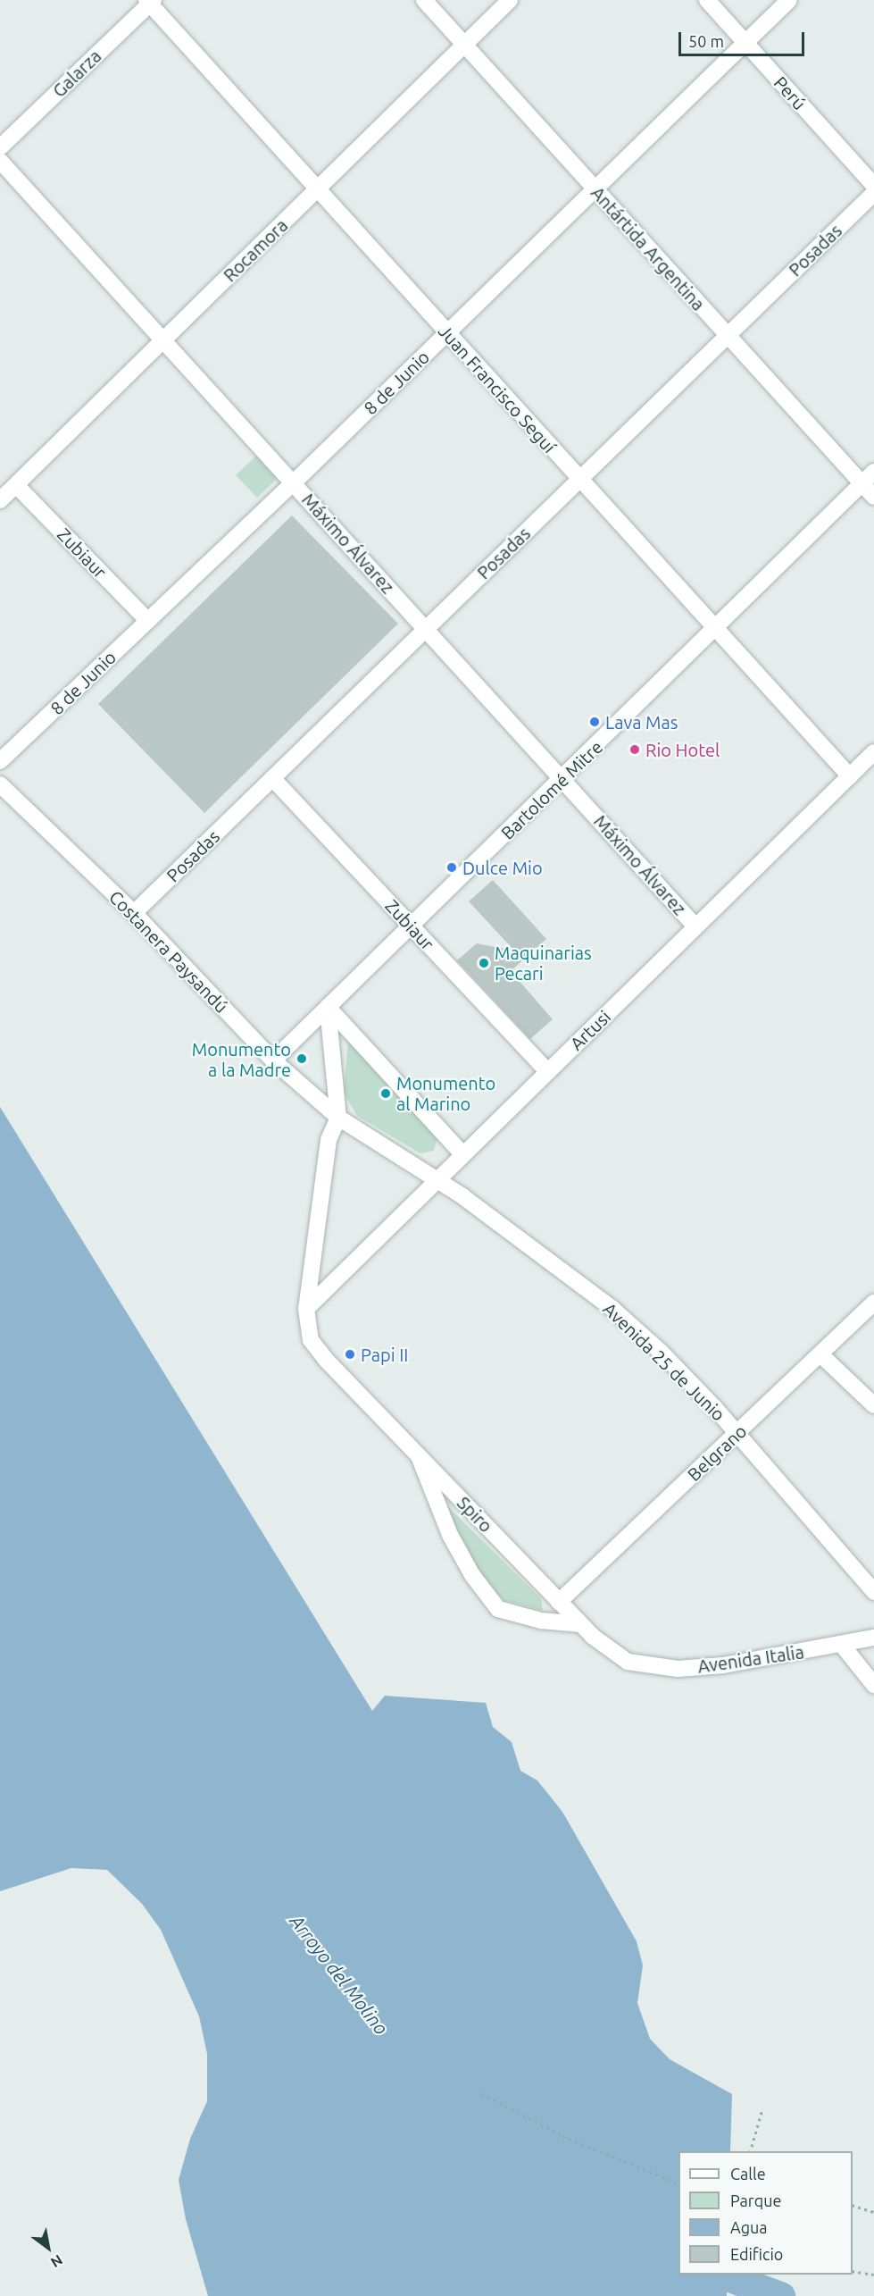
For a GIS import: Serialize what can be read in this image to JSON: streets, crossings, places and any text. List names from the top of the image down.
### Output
{
  "streets": {
    "street": [
      "Galarza",
      "Perú",
      "Antártida Argentina",
      "Rocamora",
      "Posadas",
      "8 de Junio",
      "Juan Francisco Seguí",
      "Máximo Álvarez",
      "Zubiaur",
      "Bartolomé Mitre",
      "Costanera Paysandú",
      "Artusi",
      "Avenida 25 de Junio",
      "Belgrano",
      "Spiro",
      "Avenida Italia"
    ]
  },
  "crossings": [
    ["Galarza", "Juan Francisco Seguí"],
    ["Perú", "8 de Junio"],
    ["Antártida Argentina", "Rocamora"],
    ["Antártida Argentina", "Posadas"],
    ["Antártida Argentina", "8 de Junio"],
    ["Antártida Argentina", "Bartolomé Mitre"],
    ["Rocamora", "Juan Francisco Seguí"],
    ["Rocamora", "Máximo Álvarez"],
    ["Rocamora", "Zubiaur"],
    ["Posadas", "Juan Francisco Seguí"],
    ["Posadas", "Máximo Álvarez"],
    ["Posadas", "Zubiaur"],
    ["Posadas", "Costanera Paysandú"],
    ["8 de Junio", "Juan Francisco Seguí"],
    ["8 de Junio", "Máximo Álvarez"],
    ["8 de Junio", "Zubiaur"],
    ["Juan Francisco Seguí", "Bartolomé Mitre"],
    ["Juan Francisco Seguí", "Artusi"],
    ["Máximo Álvarez", "Bartolomé Mitre"],
    ["Máximo Álvarez", "Artusi"],
    ["Zubiaur", "Bartolomé Mitre"],
    ["Zubiaur", "Artusi"],
    ["Bartolomé Mitre", "Costanera Paysandú"],
    ["Costanera Paysandú", "Avenida 25 de Junio"],
    ["Artusi", "Avenida 25 de Junio"],
    ["Artusi", "Spiro"],
    ["Avenida 25 de Junio", "Belgrano"],
    ["Belgrano", "Spiro"],
    ["Spiro", "Avenida Italia"]
  ],
  "water": ["Arroyo del Molino"],
  "places": [
    "Lava Mas",
    "Rio Hotel",
    "Dulce Mio",
    "Maquinarias Pecari",
    "Monumento a la Madre",
    "Monumento al Marino",
    "Papi II"
  ],
  "legend": [
    "Calle",
    "Parque",
    "Agua",
    "Edificio"
  ],
  "scale_bar": "50 m",
  "north": "bottom right"
}
